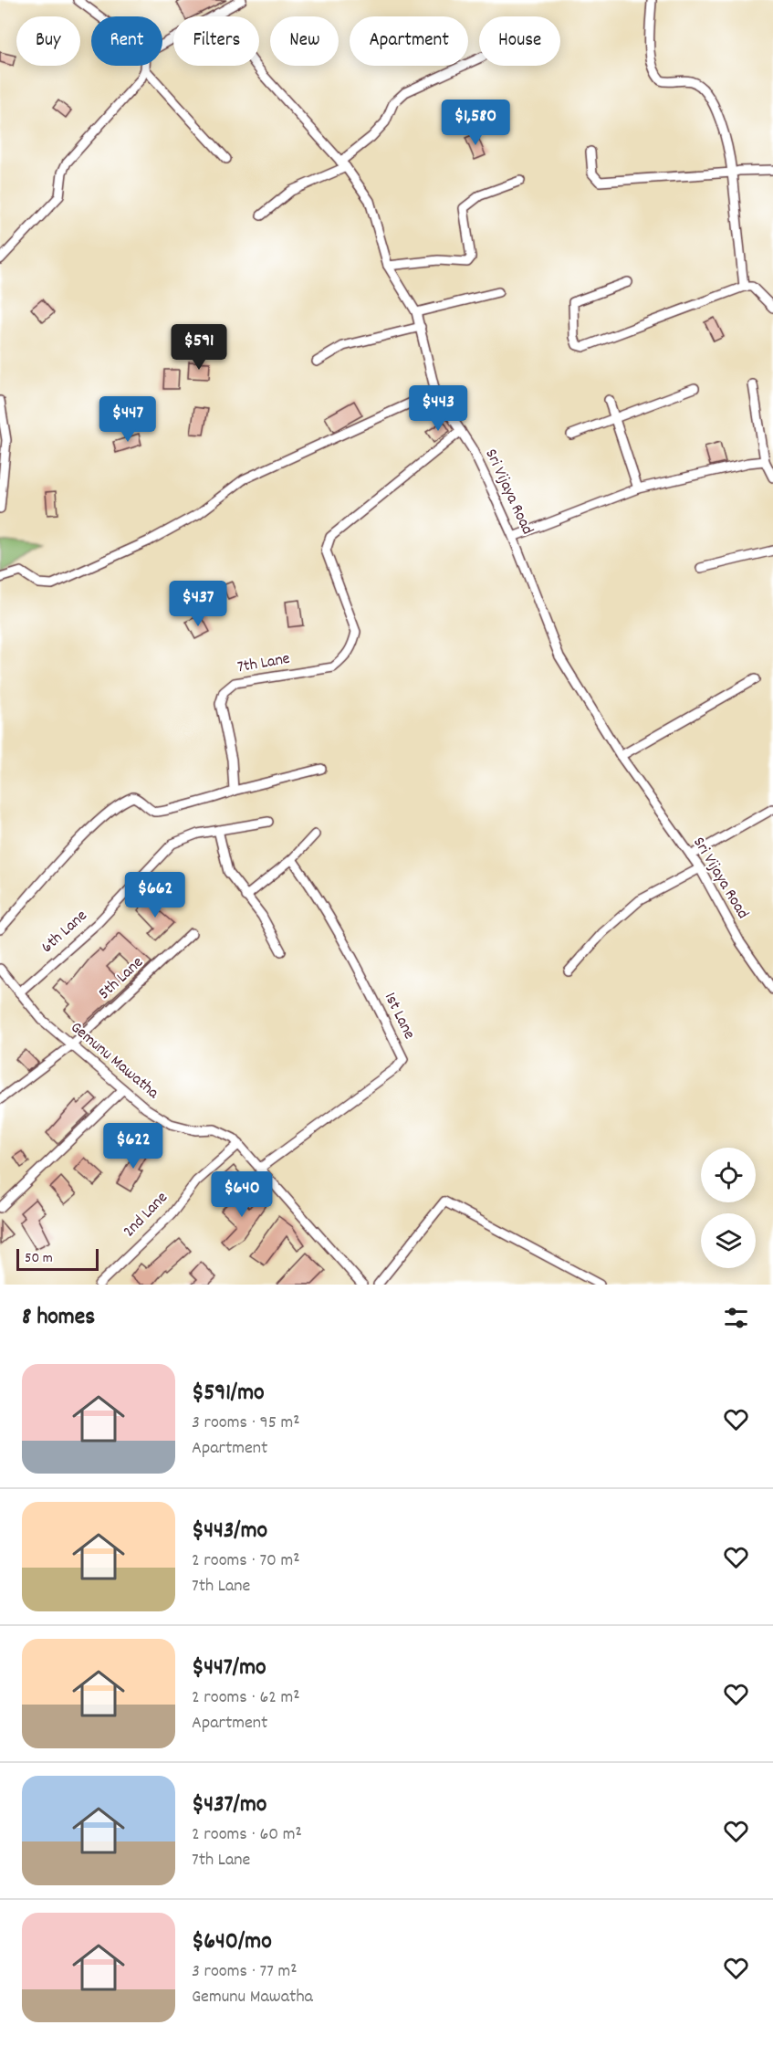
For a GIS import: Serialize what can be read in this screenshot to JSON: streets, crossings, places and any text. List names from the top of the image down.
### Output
{
  "streets": {
    "street": [
      "Sri Vijaya Road",
      "7th Lane",
      "6th Lane",
      "5th Lane",
      "1st Lane",
      "Gemunu Mawatha",
      "2nd Lane"
    ]
  },
  "crossings": [
    ["Sri Vijaya Road", "7th Lane"],
    ["6th Lane", "Gemunu Mawatha"],
    ["5th Lane", "Gemunu Mawatha"],
    ["1st Lane", "Gemunu Mawatha"],
    ["Gemunu Mawatha", "2nd Lane"]
  ],
  "scale_bar": "50 m",
  "page": {
    "chip": [
      "Buy",
      "Rent",
      "Filters",
      "New",
      "Apartment",
      "House"
    ],
    "price": [
      "$1,580",
      "$591",
      "$443",
      "$447",
      "$437",
      "$662",
      "$622",
      "$640"
    ],
    "scale": "50 m",
    "heading": "8 homes",
    "list": [
      {
        "name": "$591/mo",
        "note": "3 rooms · 95 m² · Apartment"
      },
      {
        "name": "$443/mo",
        "note": "2 rooms · 70 m² · 7th Lane"
      },
      {
        "name": "$447/mo",
        "note": "2 rooms · 62 m² · Apartment"
      },
      {
        "name": "$437/mo",
        "note": "2 rooms · 60 m² · 7th Lane"
      },
      {
        "name": "$640/mo",
        "note": "3 rooms · 77 m² · Gemunu Mawatha"
      }
    ]
  }
}
